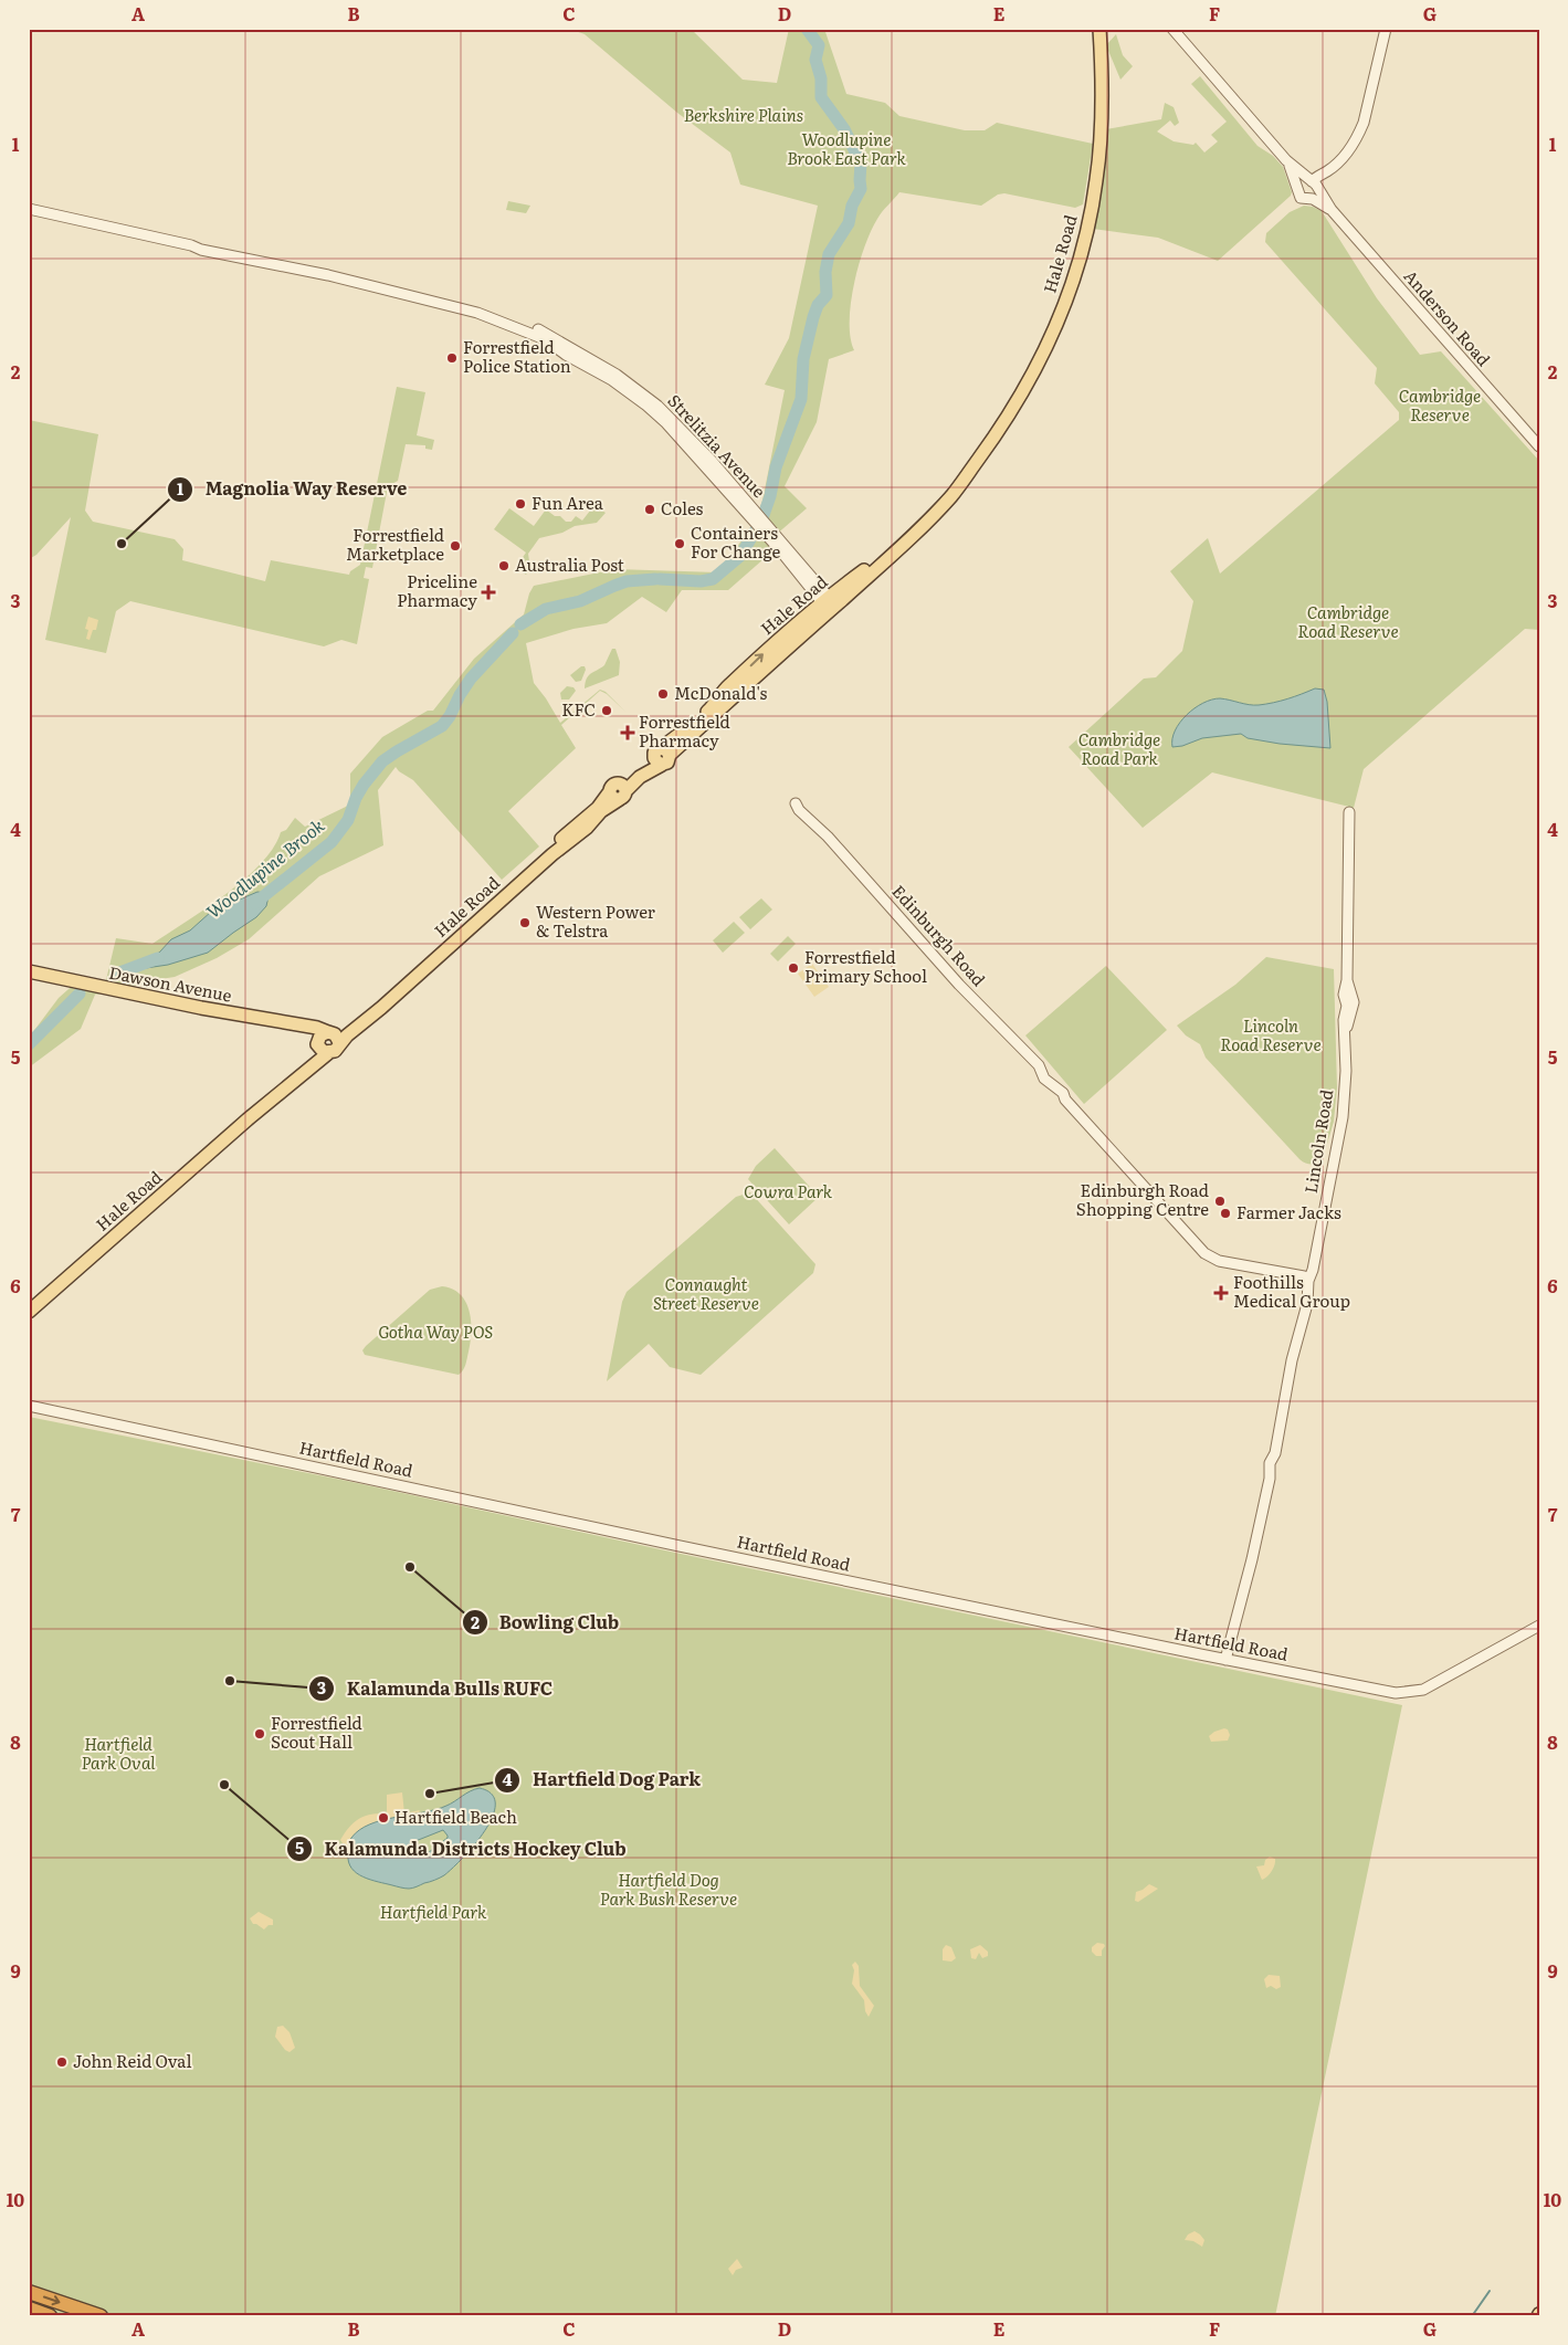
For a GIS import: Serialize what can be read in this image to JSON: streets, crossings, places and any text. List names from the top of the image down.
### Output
{
  "streets": {
    "main road": ["Hale Road", "Dawson Avenue"],
    "street": [
      "Anderson Road",
      "Strelitzia Avenue",
      "Edinburgh Road",
      "Lincoln Road",
      "Hartfield Road"
    ]
  },
  "crossings": [
    ["Hale Road", "Strelitzia Avenue"],
    ["Hale Road", "Dawson Avenue"],
    ["Edinburgh Road", "Lincoln Road"],
    ["Lincoln Road", "Hartfield Road"]
  ],
  "water": ["Woodlupine Brook"],
  "parks": [
    "Berkshire Plains",
    "Woodlupine Brook East Park",
    "Cambridge Reserve",
    "Cambridge Road Reserve",
    "Cambridge Road Park",
    "Lincoln Road Reserve",
    "Cowra Park",
    "Connaught Street Reserve",
    "Gotha Way POS",
    "Hartfield Park Oval",
    "Hartfield Dog Park Bush Reserve",
    "Hartfield Park"
  ],
  "places": {
    "other": [
      "Forrestfield Police Station",
      "Fun Area",
      "Coles",
      "Magnolia Way Reserve",
      "Containers For Change",
      "Forrestfield Marketplace",
      "Australia Post",
      "McDonald's",
      "KFC",
      "Western Power & Telstra",
      "Forrestfield Primary School",
      "Edinburgh Road Shopping Centre",
      "Farmer Jacks",
      "Bowling Club",
      "Kalamunda Bulls RUFC",
      "Forrestfield Scout Hall",
      "Kalamunda Districts Hockey Club",
      "Hartfield Dog Park",
      "Hartfield Beach",
      "John Reid Oval"
    ],
    "health": ["Priceline Pharmacy", "Forrestfield Pharmacy", "Foothills Medical Group"]
  },
  "grid": {
    "columns": [
      "A",
      "B",
      "C",
      "D",
      "E",
      "F",
      "G"
    ],
    "rows": [
      "1",
      "2",
      "3",
      "4",
      "5",
      "6",
      "7",
      "8",
      "9",
      "10"
    ]
  }
}
